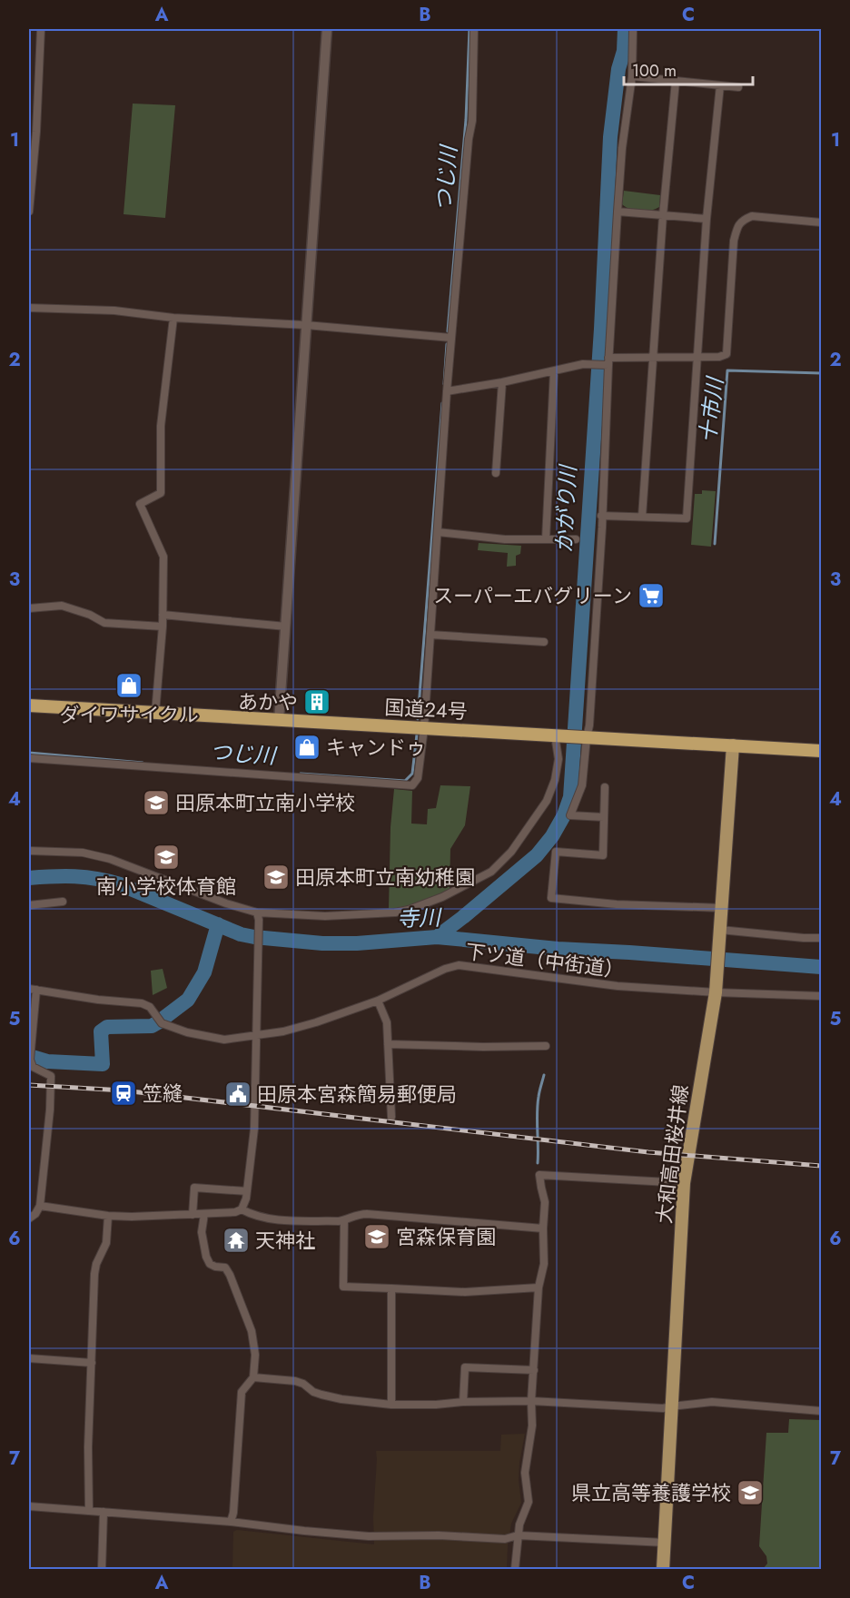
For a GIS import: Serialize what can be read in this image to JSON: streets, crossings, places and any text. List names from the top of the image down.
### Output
{
  "streets": {
    "highway": ["国道24号"],
    "main road": ["大和高田桜井線"],
    "street": ["下ツ道（中街道）"]
  },
  "crossings": [
    ["国道24号", "大和高田桜井線"],
    ["下ツ道（中街道）", "大和高田桜井線"]
  ],
  "water": [
    "つじ川",
    "十市川",
    "かがり川",
    "寺川"
  ],
  "places": {
    "supermarket": ["スーパーエバグリーン"],
    "shop": ["ダイワサイクル", "キャンドゥ"],
    "building": ["あかや"],
    "school or university": [
      "田原本町立南小学校",
      "南小学校体育館",
      "田原本町立南幼稚園",
      "宮森保育園",
      "県立高等養護学校"
    ],
    "station": ["笠縫"],
    "public building": ["田原本宮森簡易郵便局"],
    "temple": ["天神社"]
  },
  "scale_bar": "100 m",
  "grid": {
    "columns": ["A", "B", "C"],
    "rows": [
      "1",
      "2",
      "3",
      "4",
      "5",
      "6",
      "7"
    ]
  }
}
